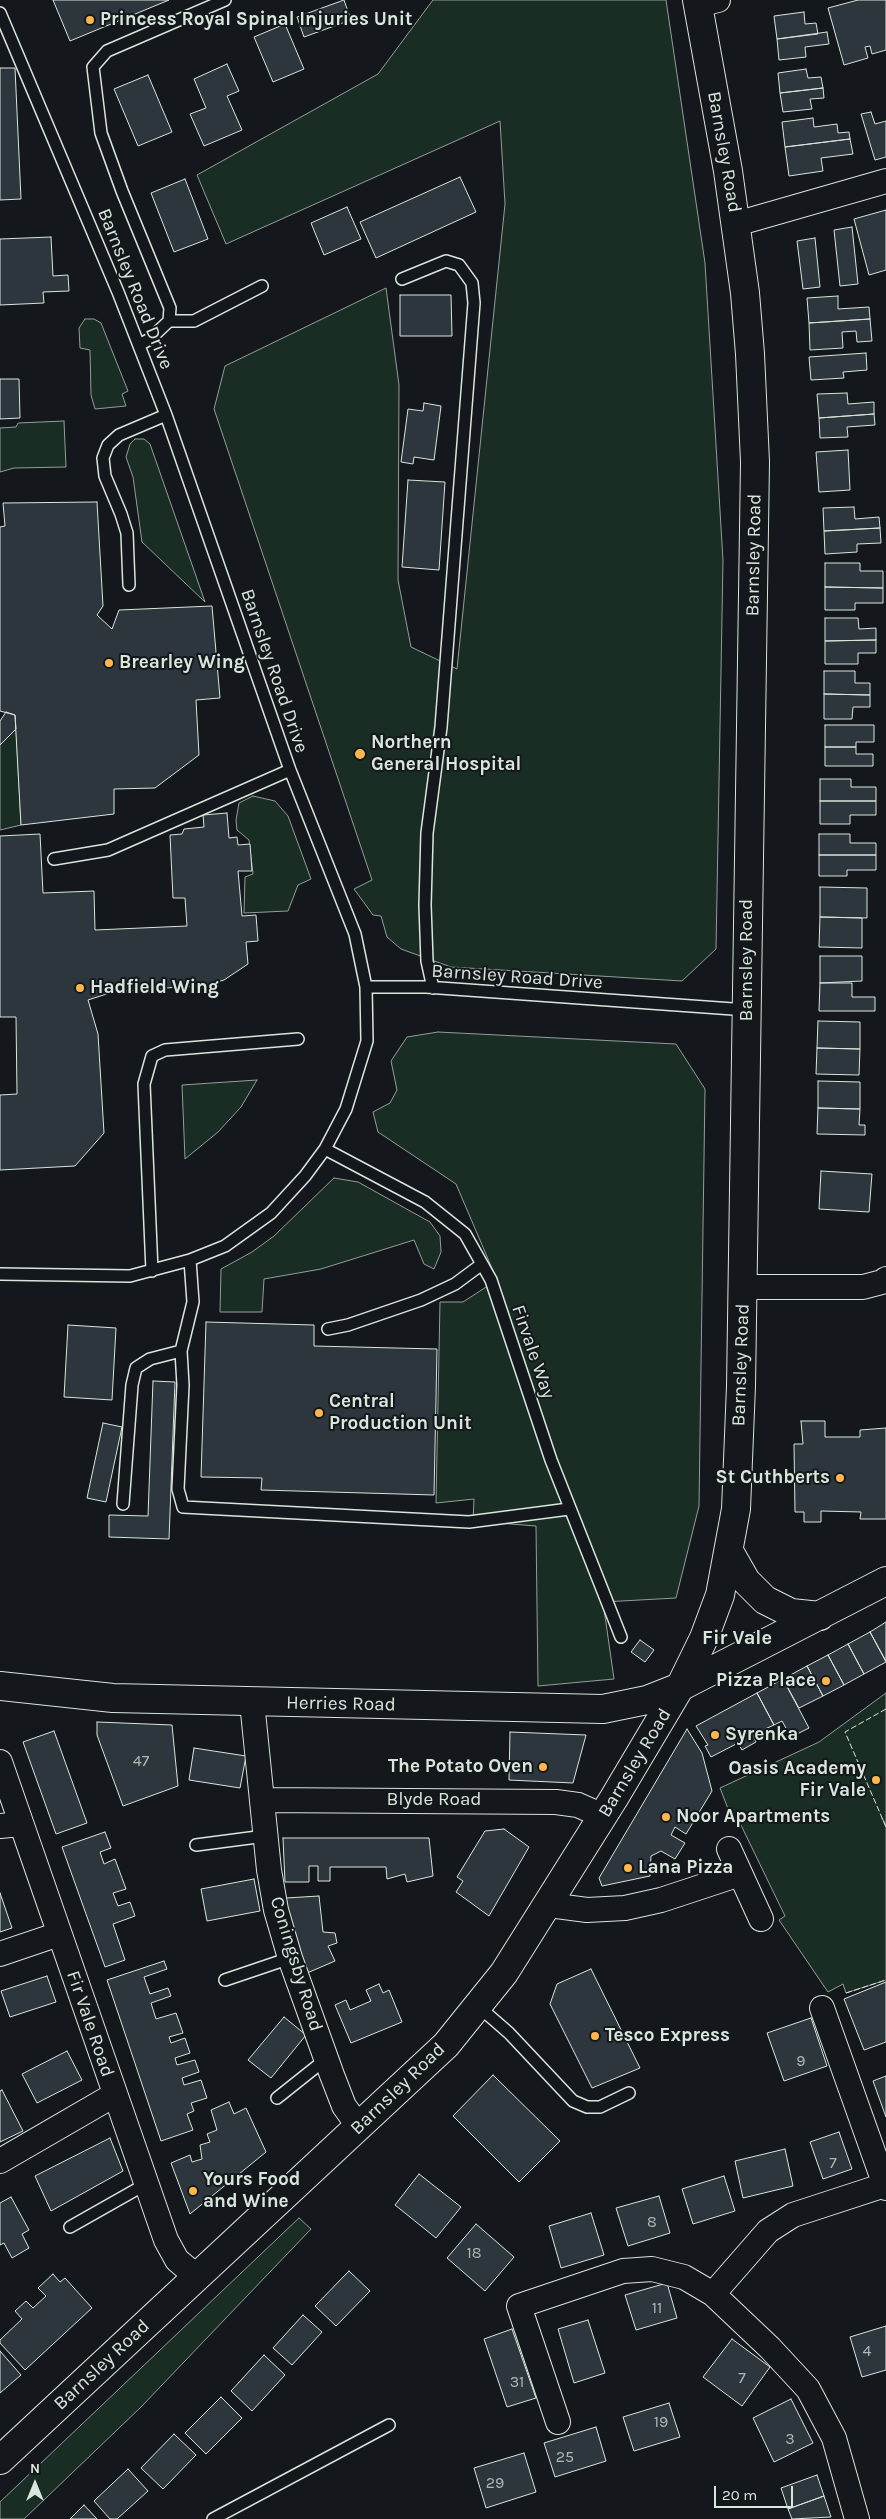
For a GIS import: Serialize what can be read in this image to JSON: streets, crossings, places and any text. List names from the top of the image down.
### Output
{
  "streets": {
    "main road": ["Barnsley Road", "Herries Road"],
    "street": ["Blyde Road", "Coningsby Road", "Fir Vale Road"],
    "lane": ["Barnsley Road Drive", "Firvale Way"]
  },
  "crossings": [
    ["Barnsley Road", "Barnsley Road Drive"],
    ["Barnsley Road", "Herries Road"],
    ["Barnsley Road", "Blyde Road"],
    ["Barnsley Road", "Coningsby Road"],
    ["Barnsley Road", "Fir Vale Road"],
    ["Herries Road", "Coningsby Road"],
    ["Blyde Road", "Coningsby Road"]
  ],
  "districts": ["Fir Vale"],
  "places": [
    "Princess Royal Spinal Injuries Unit",
    "Brearley Wing",
    "Northern General Hospital",
    "Hadfield Wing",
    "Central Production Unit",
    "St Cuthberts",
    "Pizza Place",
    "Syrenka",
    "The Potato Oven",
    "Oasis Academy Fir Vale",
    "Noor Apartments",
    "Lana Pizza",
    "Tesco Express",
    "Yours Food and Wine"
  ],
  "house_numbers": [
    "47",
    "9",
    "7",
    "8",
    "18",
    "11",
    "4",
    "7",
    "31",
    "19",
    "3",
    "25",
    "29"
  ],
  "scale_bar": "20 m",
  "north": "top"
}
